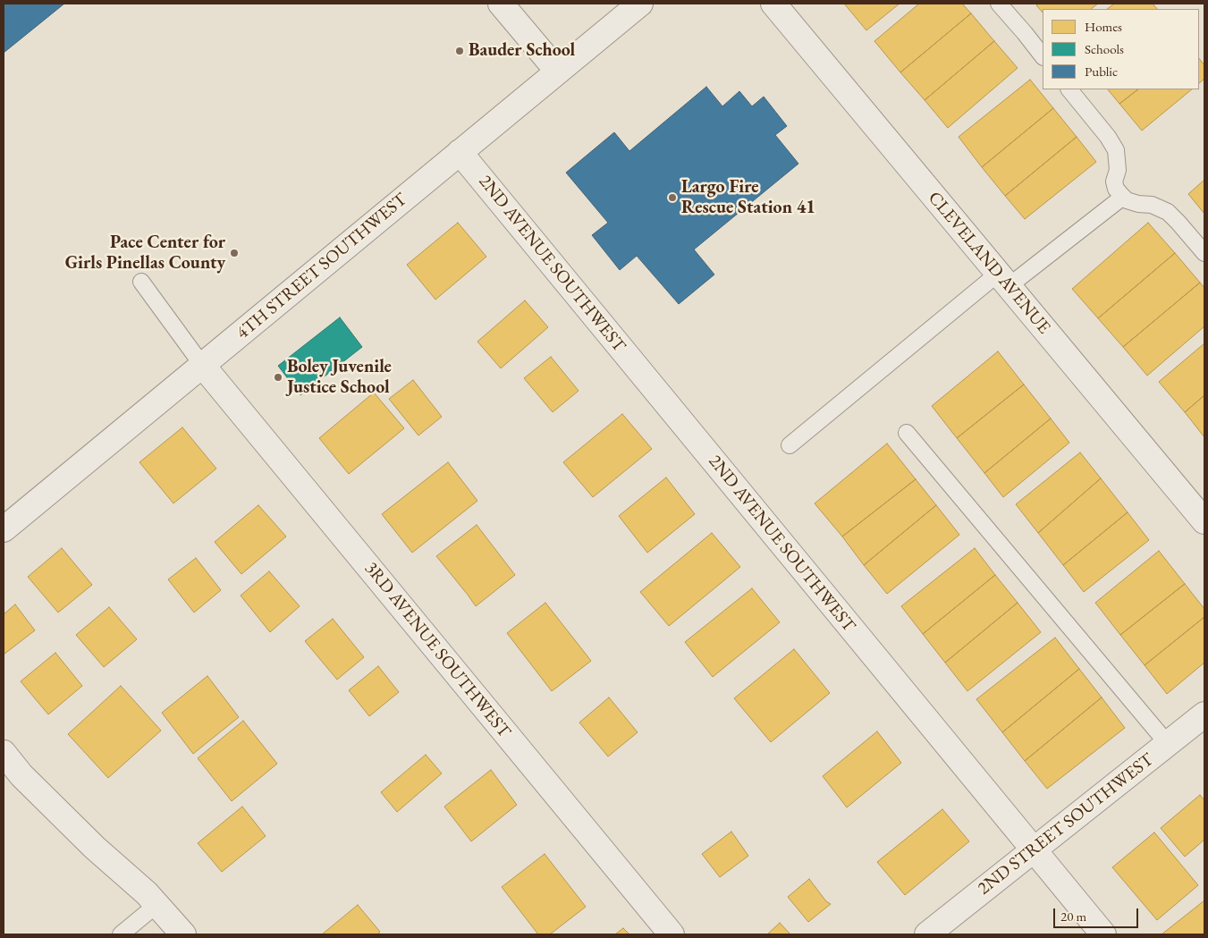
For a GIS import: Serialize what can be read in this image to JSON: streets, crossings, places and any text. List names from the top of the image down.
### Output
{
  "streets": {
    "street": [
      "CLEVELAND AVENUE",
      "2ND AVENUE SOUTHWEST",
      "4TH STREET SOUTHWEST",
      "3RD AVENUE SOUTHWEST",
      "2ND STREET SOUTHWEST"
    ]
  },
  "crossings": [
    ["2ND AVENUE SOUTHWEST", "4TH STREET SOUTHWEST"],
    ["2ND AVENUE SOUTHWEST", "2ND STREET SOUTHWEST"],
    ["4TH STREET SOUTHWEST", "3RD AVENUE SOUTHWEST"]
  ],
  "places": [
    "Bauder School",
    "Largo Fire Rescue Station 41",
    "Pace Center for Girls Pinellas County",
    "Boley Juvenile Justice School"
  ],
  "legend": ["Homes", "Schools", "Public"],
  "scale_bar": "20 m"
}
